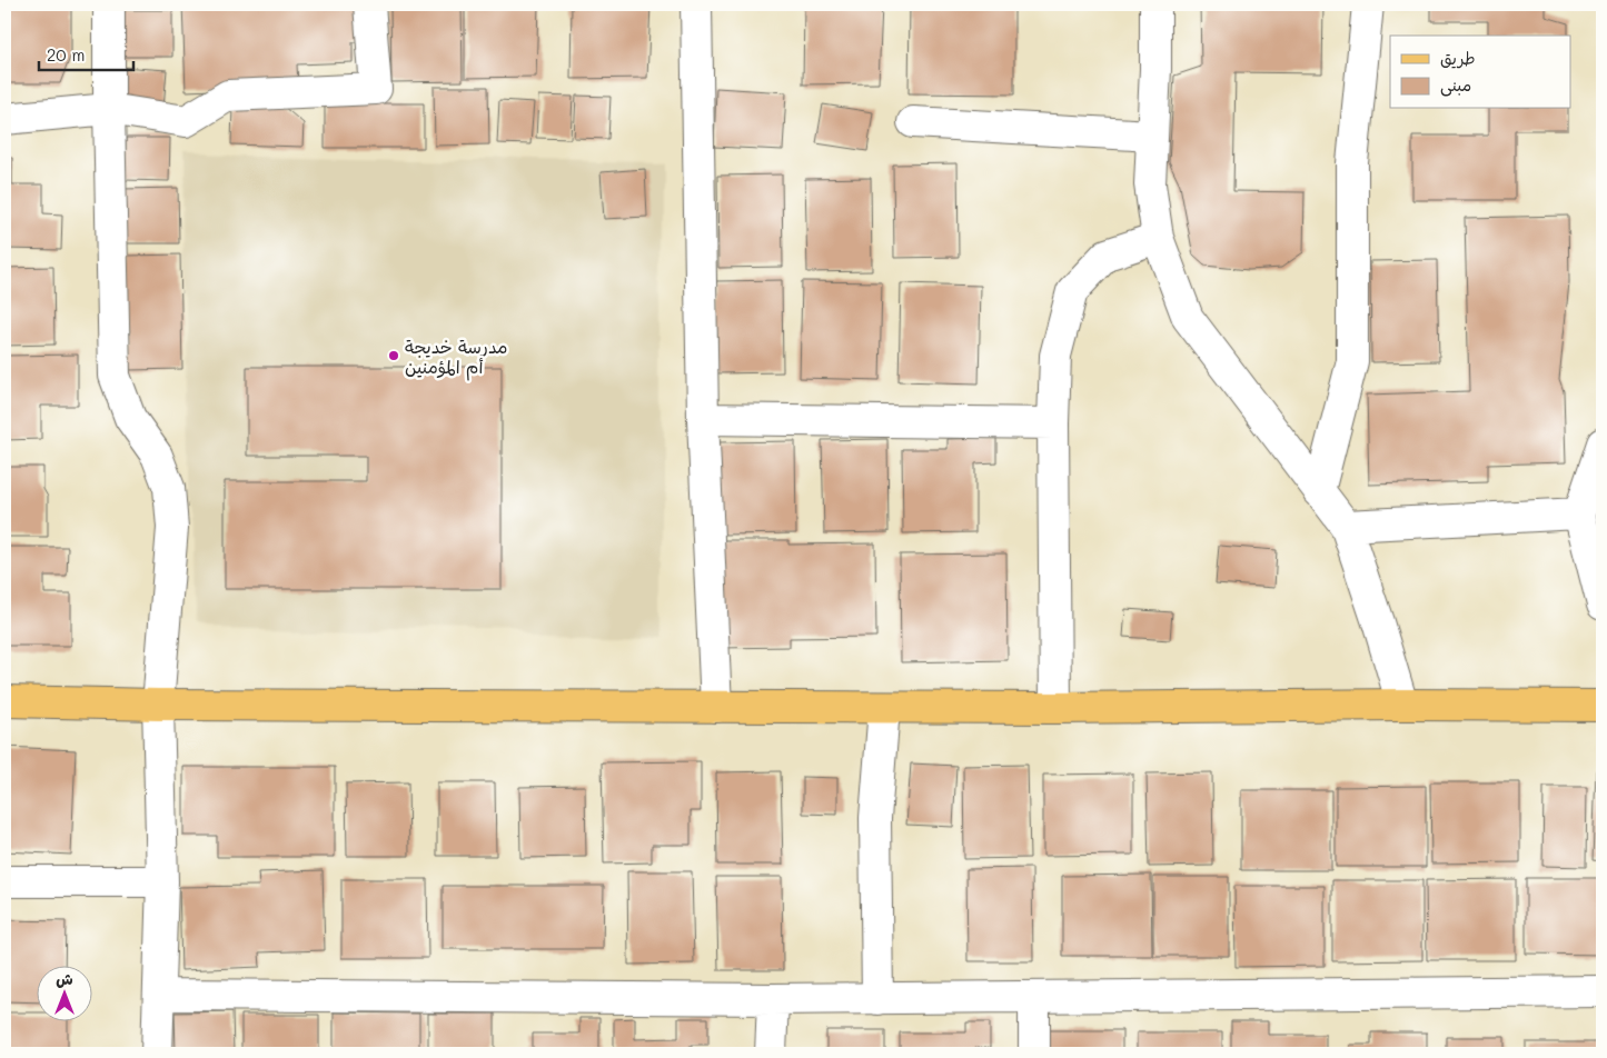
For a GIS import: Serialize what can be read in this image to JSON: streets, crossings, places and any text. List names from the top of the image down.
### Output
{
  "places": ["مدرسة خديجة أم المؤمنين"],
  "legend": ["طريق", "مبنى"],
  "scale_bar": "20 m",
  "north": "top"
}
